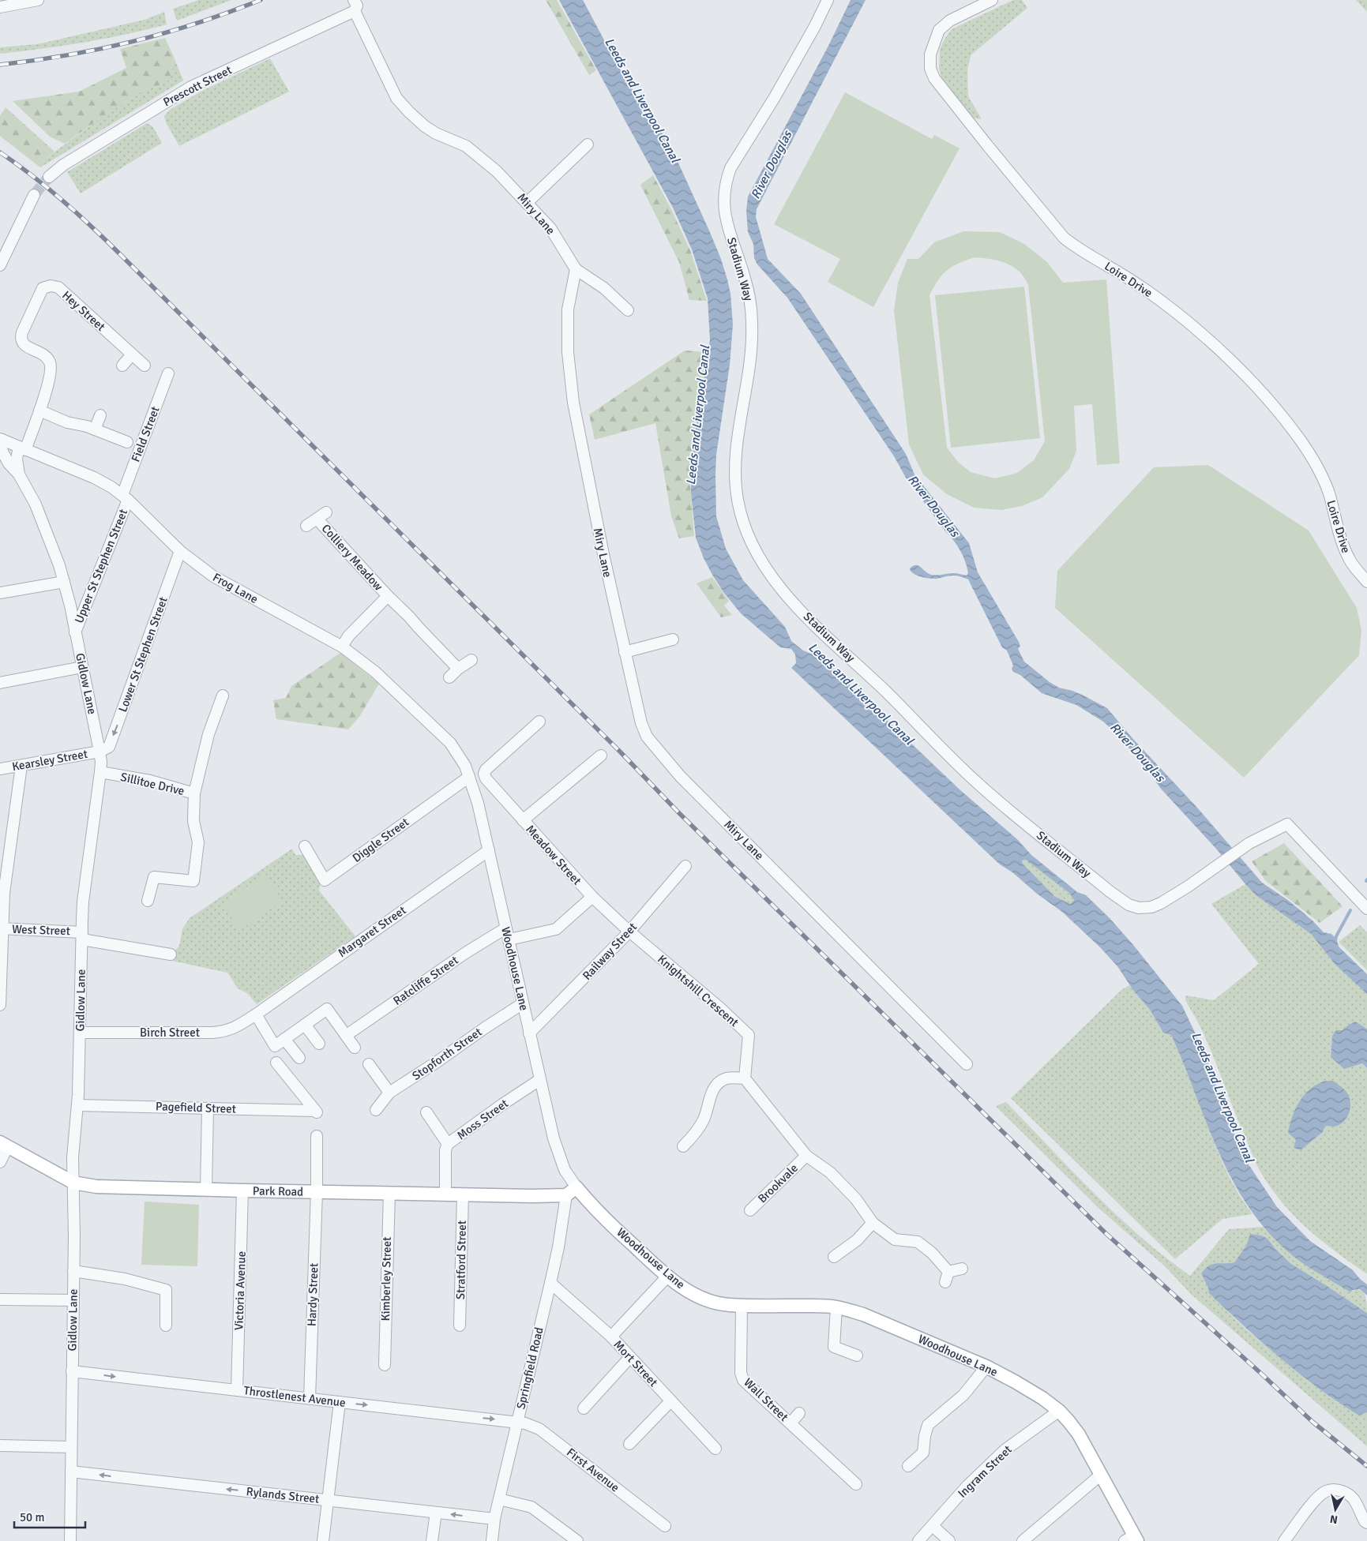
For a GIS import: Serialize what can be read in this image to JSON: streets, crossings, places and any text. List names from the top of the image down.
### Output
{
  "streets": {
    "main road": ["Woodhouse Lane", "Park Road"],
    "street": [
      "Prescott Street",
      "Miry Lane",
      "Stadium Way",
      "Loire Drive",
      "Hey Street",
      "Field Street",
      "Colliery Meadow",
      "Upper St Stephen Street",
      "Frog Lane",
      "Lower St Stephen Street",
      "Gidlow Lane",
      "Kearsley Street",
      "Sillitoe Drive",
      "Diggle Street",
      "Meadow Street",
      "West Street",
      "Margaret Street",
      "Railway Street",
      "Ratcliffe Street",
      "Knightshill Crescent",
      "Birch Street",
      "Stopforth Street",
      "Pagefield Street",
      "Moss Street",
      "Brookvale",
      "Stratford Street",
      "Kimberley Street",
      "Victoria Avenue",
      "Hardy Street",
      "Mort Street",
      "Springfield Road",
      "Throstlenest Avenue",
      "Wall Street",
      "First Avenue",
      "Ingram Street",
      "Rylands Street"
    ]
  },
  "crossings": [
    ["Prescott Street", "Miry Lane"],
    ["Hey Street", "Gidlow Lane"],
    ["Field Street", "Upper St Stephen Street"],
    ["Field Street", "Frog Lane"],
    ["Colliery Meadow", "Frog Lane"],
    ["Upper St Stephen Street", "Frog Lane"],
    ["Upper St Stephen Street", "Gidlow Lane"],
    ["Frog Lane", "Lower St Stephen Street"],
    ["Frog Lane", "Gidlow Lane"],
    ["Frog Lane", "Woodhouse Lane"],
    ["Lower St Stephen Street", "Gidlow Lane"],
    ["Lower St Stephen Street", "Kearsley Street"],
    ["Gidlow Lane", "Kearsley Street"],
    ["Gidlow Lane", "Sillitoe Drive"],
    ["Gidlow Lane", "West Street"],
    ["Gidlow Lane", "Birch Street"],
    ["Gidlow Lane", "Pagefield Street"],
    ["Gidlow Lane", "Park Road"],
    ["Gidlow Lane", "Throstlenest Avenue"],
    ["Gidlow Lane", "Rylands Street"],
    ["Diggle Street", "Woodhouse Lane"],
    ["Meadow Street", "Railway Street"],
    ["Meadow Street", "Knightshill Crescent"],
    ["Margaret Street", "Woodhouse Lane"],
    ["Margaret Street", "Birch Street"],
    ["Railway Street", "Woodhouse Lane"],
    ["Railway Street", "Knightshill Crescent"],
    ["Woodhouse Lane", "Ratcliffe Street"],
    ["Woodhouse Lane", "Stopforth Street"],
    ["Woodhouse Lane", "Moss Street"],
    ["Woodhouse Lane", "Wall Street"],
    ["Woodhouse Lane", "Ingram Street"],
    ["Moss Street", "Park Road"],
    ["Park Road", "Stratford Street"],
    ["Park Road", "Kimberley Street"],
    ["Park Road", "Victoria Avenue"],
    ["Park Road", "Hardy Street"],
    ["Park Road", "Springfield Road"],
    ["Victoria Avenue", "Throstlenest Avenue"],
    ["Hardy Street", "Throstlenest Avenue"],
    ["Mort Street", "Springfield Road"],
    ["Springfield Road", "Throstlenest Avenue"],
    ["Springfield Road", "First Avenue"],
    ["Springfield Road", "Rylands Street"],
    ["Throstlenest Avenue", "First Avenue"]
  ],
  "one_way": ["Throstlenest Avenue", "Rylands Street"],
  "water": ["Leeds and Liverpool Canal", "River Douglas"],
  "scale_bar": "50 m",
  "north": "bottom"
}
